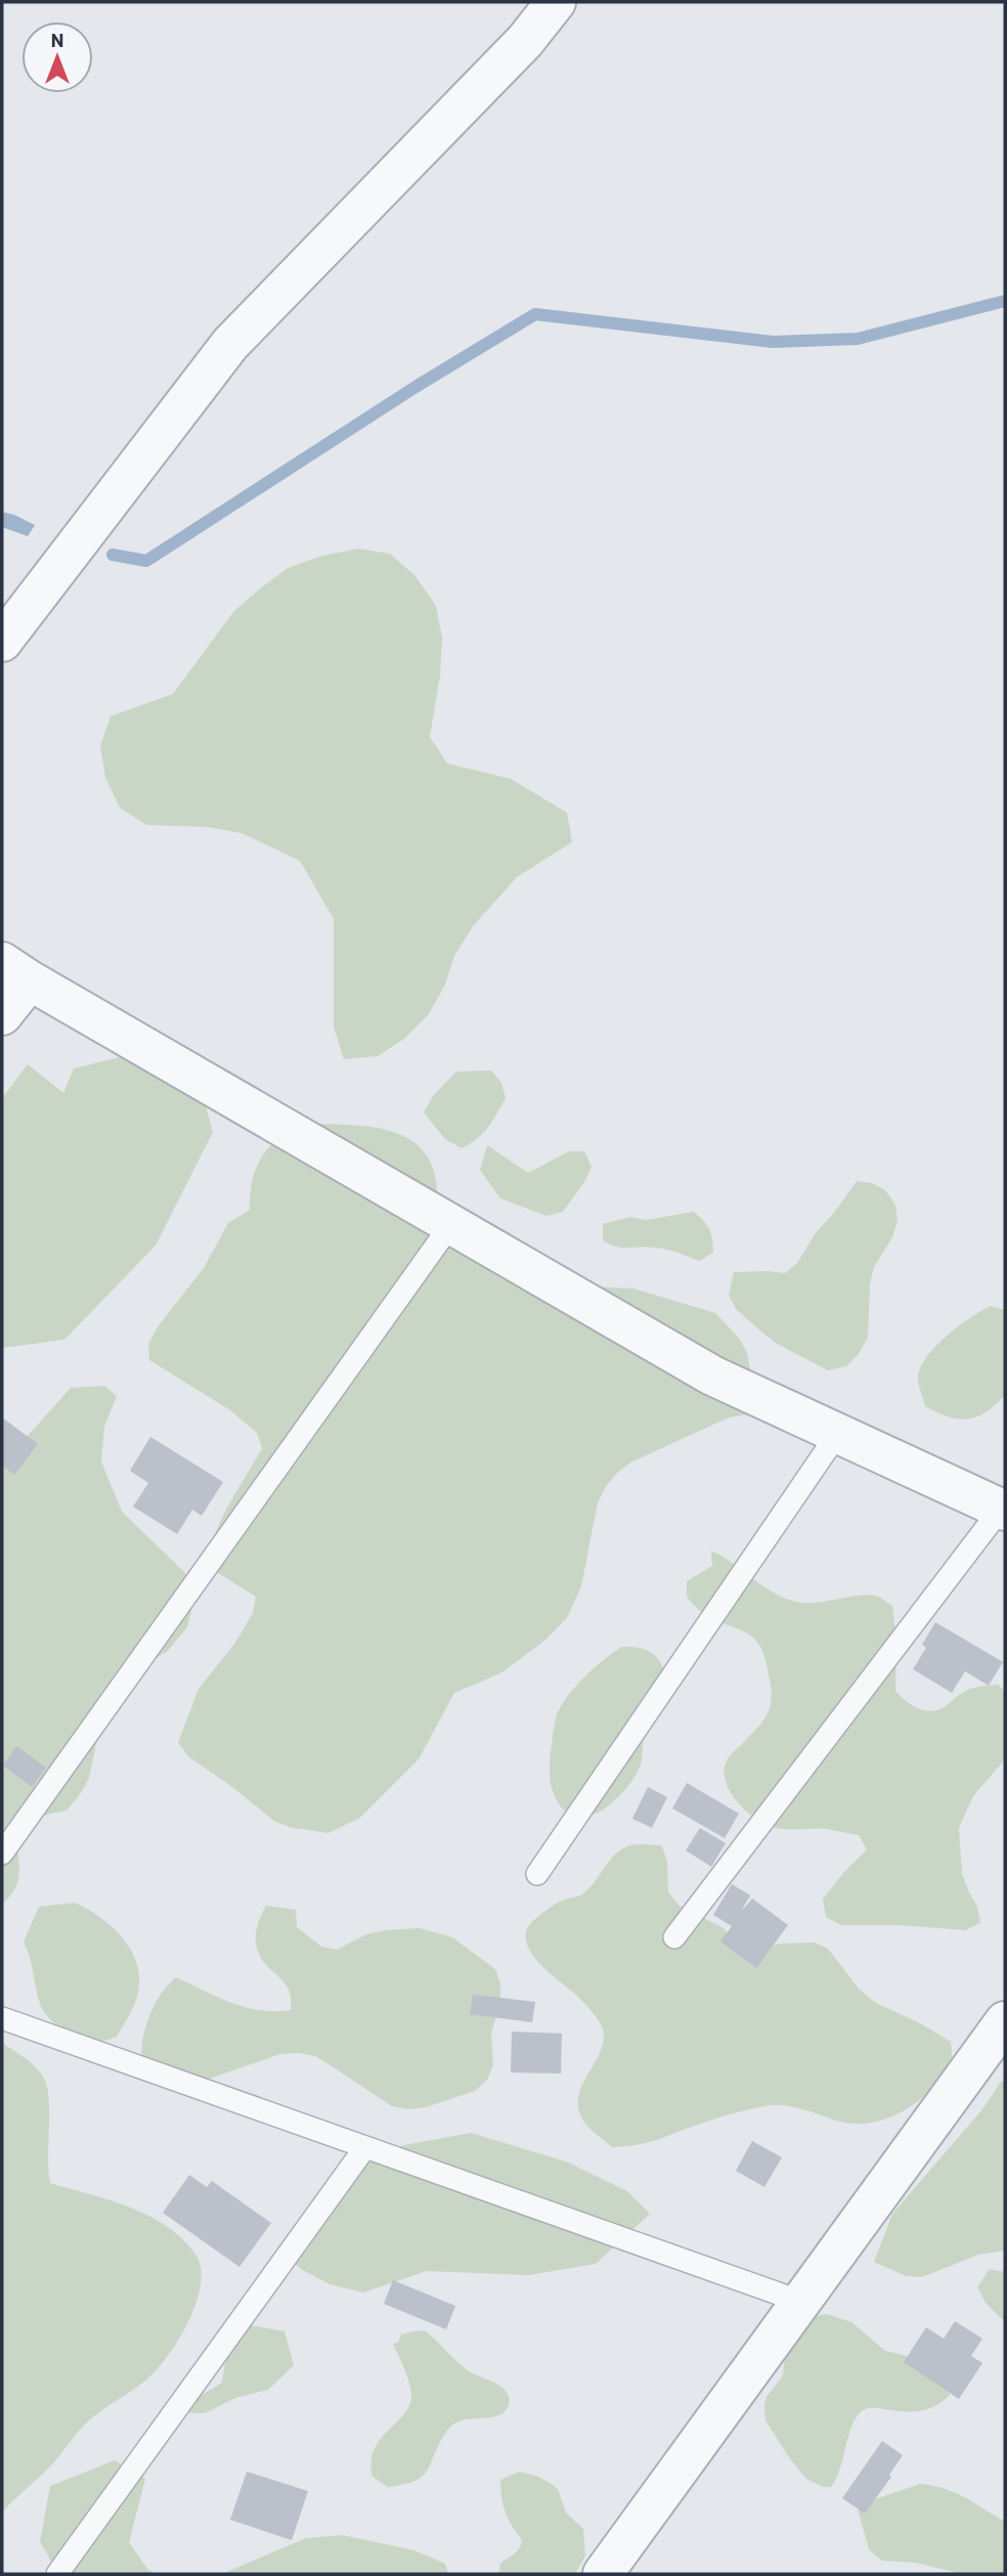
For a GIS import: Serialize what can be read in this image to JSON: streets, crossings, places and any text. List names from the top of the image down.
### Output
{
  "north": "top"
}
